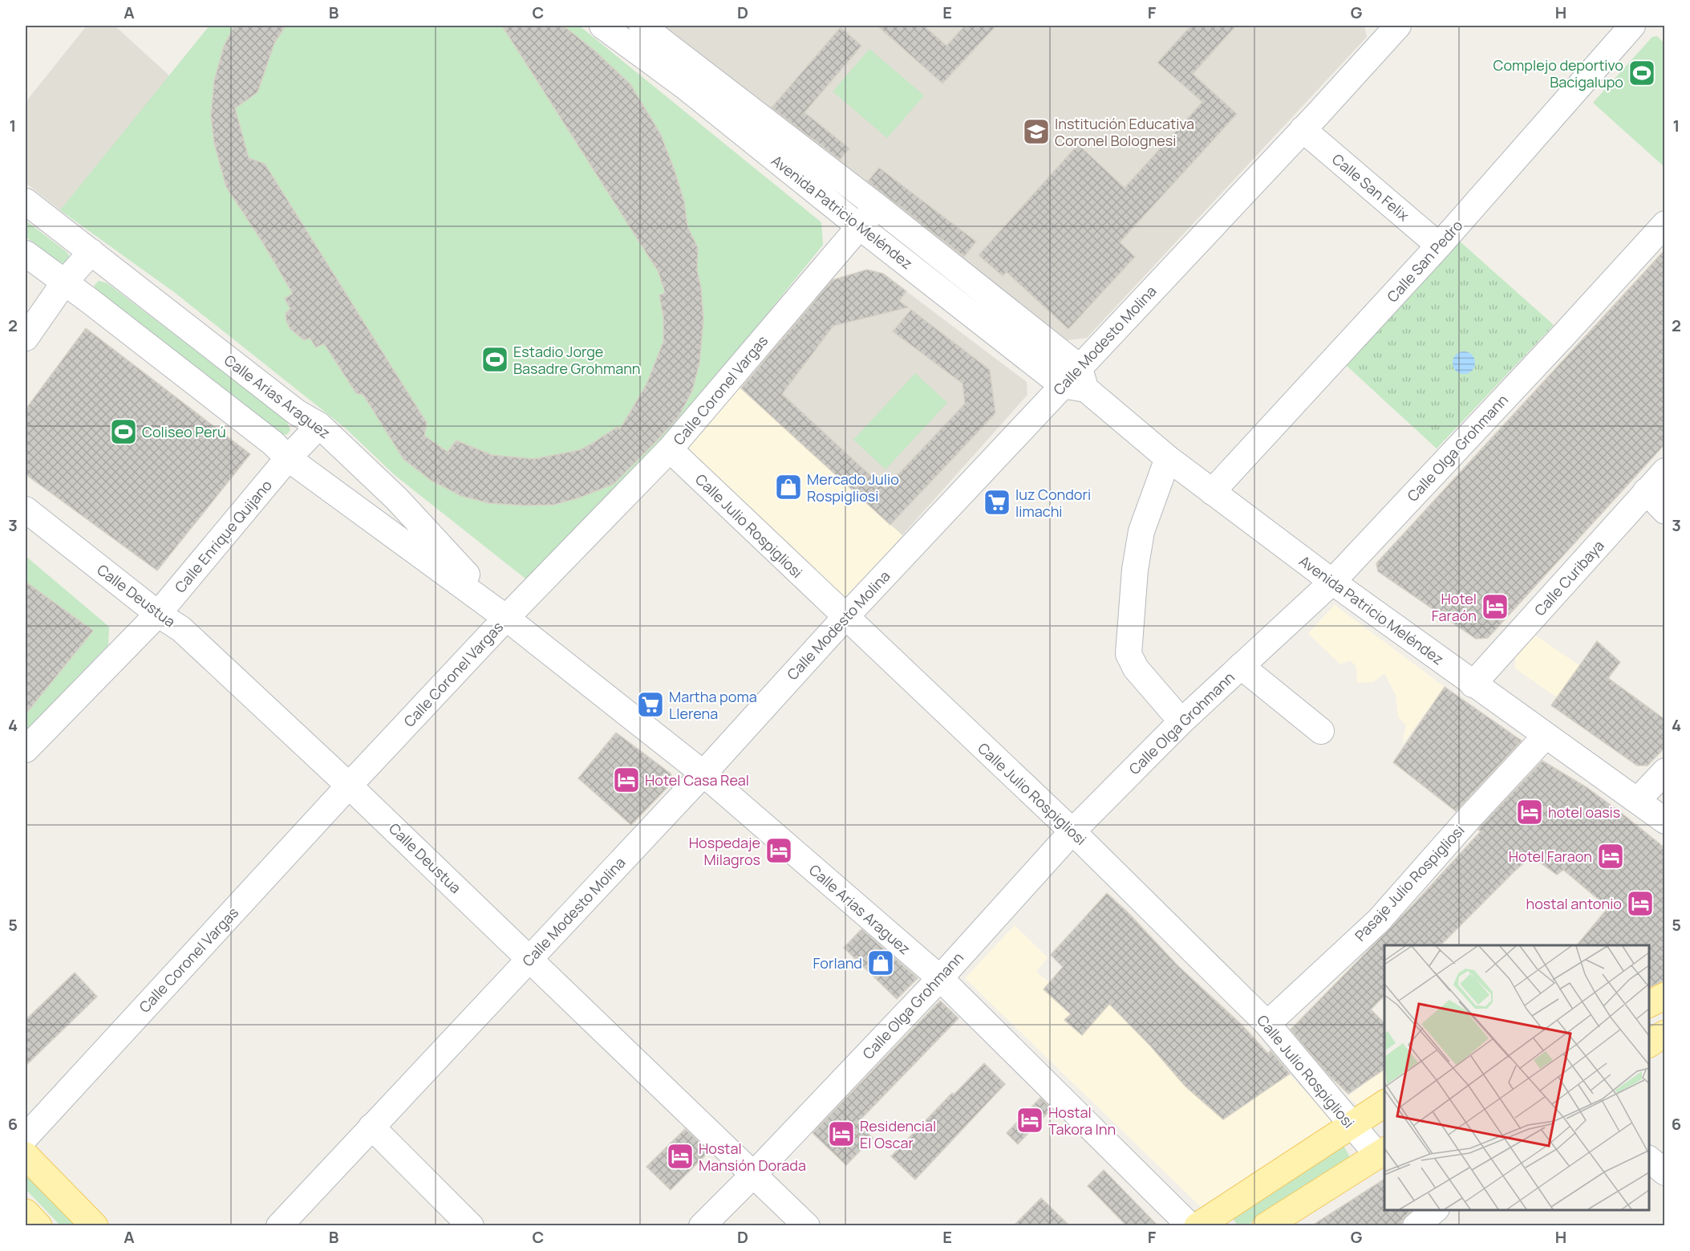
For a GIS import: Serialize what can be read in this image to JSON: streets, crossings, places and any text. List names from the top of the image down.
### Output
{
  "streets": {
    "street": [
      "Calle San Felix",
      "Avenida Patricio Meléndez",
      "Calle San Pedro",
      "Calle Modesto Molina",
      "Calle Coronel Vargas",
      "Calle Arias Araguez",
      "Calle Olga Grohmann",
      "Calle Julio Rospigliosi",
      "Calle Enrique Quijano",
      "Calle Curibaya",
      "Calle Deustua",
      "Pasaje Julio Rospigliosi"
    ]
  },
  "crossings": [
    ["Calle San Felix", "Calle San Pedro"],
    ["Calle San Felix", "Calle Modesto Molina"],
    ["Avenida Patricio Meléndez", "Calle San Pedro"],
    ["Avenida Patricio Meléndez", "Calle Modesto Molina"],
    ["Avenida Patricio Meléndez", "Calle Coronel Vargas"],
    ["Avenida Patricio Meléndez", "Calle Olga Grohmann"],
    ["Avenida Patricio Meléndez", "Calle Curibaya"],
    ["Avenida Patricio Meléndez", "Pasaje Julio Rospigliosi"],
    ["Calle Modesto Molina", "Calle Arias Araguez"],
    ["Calle Modesto Molina", "Calle Julio Rospigliosi"],
    ["Calle Modesto Molina", "Calle Deustua"],
    ["Calle Coronel Vargas", "Calle Arias Araguez"],
    ["Calle Coronel Vargas", "Calle Julio Rospigliosi"],
    ["Calle Coronel Vargas", "Calle Deustua"],
    ["Calle Arias Araguez", "Calle Olga Grohmann"],
    ["Calle Arias Araguez", "Calle Enrique Quijano"],
    ["Calle Olga Grohmann", "Calle Julio Rospigliosi"],
    ["Calle Olga Grohmann", "Calle Deustua"],
    ["Calle Julio Rospigliosi", "Pasaje Julio Rospigliosi"],
    ["Calle Enrique Quijano", "Calle Deustua"]
  ],
  "places": {
    "sports": ["Complejo deportivo Bacigalupo", "Estadio Jorge Basadre Grohmann", "Coliseo Perú"],
    "school or university": ["Institución Educativa Coronel Bolognesi"],
    "shop": ["Mercado Julio Rospigliosi", "Forland"],
    "supermarket": ["luz Condori limachi", "Martha poma Llerena"],
    "hotel": [
      "Hotel Faraón",
      "Hotel Casa Real",
      "hotel oasis",
      "Hospedaje Milagros",
      "Hotel Faraon",
      "hostal antonio",
      "Hostal Takora Inn",
      "Residencial El Oscar",
      "Hostal Mansión Dorada"
    ]
  },
  "grid": {
    "columns": [
      "A",
      "B",
      "C",
      "D",
      "E",
      "F",
      "G",
      "H"
    ],
    "rows": [
      "1",
      "2",
      "3",
      "4",
      "5",
      "6"
    ]
  }
}
